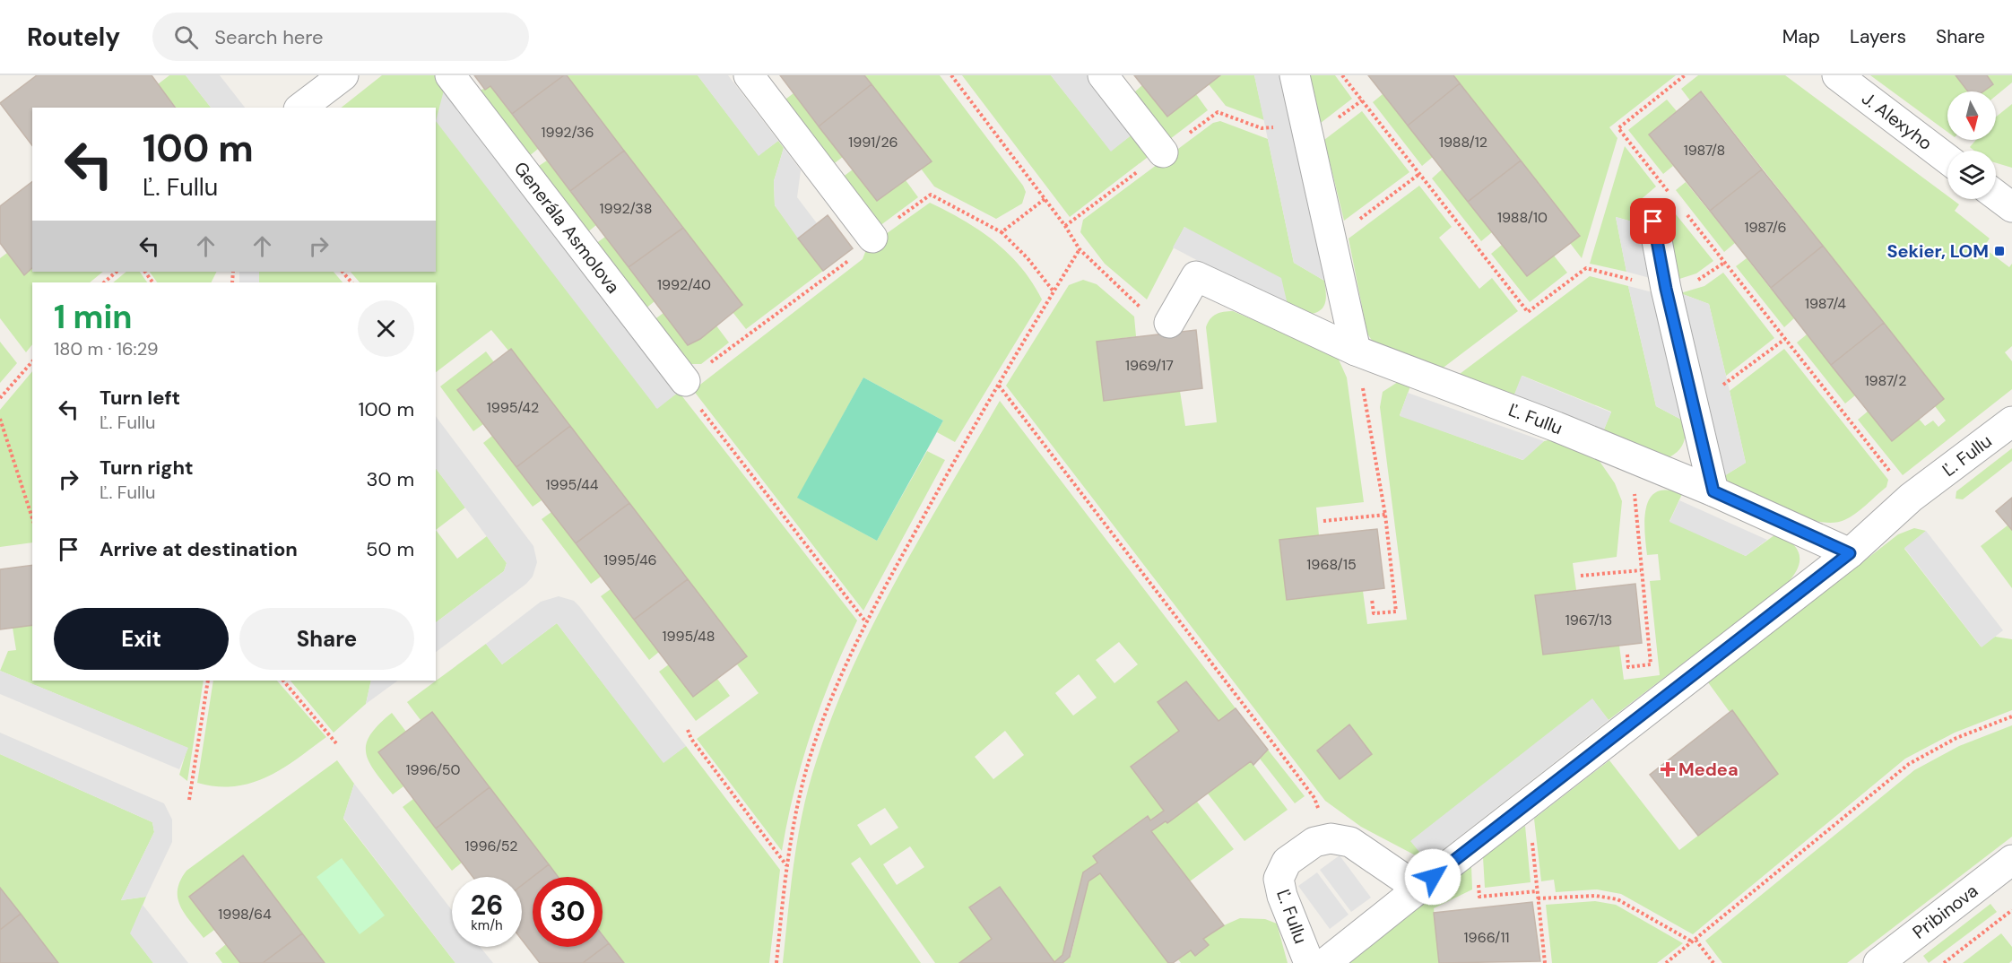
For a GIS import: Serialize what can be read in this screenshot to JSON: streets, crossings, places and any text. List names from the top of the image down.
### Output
{
  "streets": {
    "street": [
      "J. Alexyho",
      "Generála Asmolova",
      "Ľ. Fullu",
      "Pribinova"
    ]
  },
  "places": {
    "transit": ["Sekier, LOM"],
    "health": ["Medea"]
  },
  "house_numbers": [
    "1992/36",
    "1991/26",
    "1988/12",
    "1987/8",
    "1992/38",
    "1988/10",
    "1987/6",
    "1992/40",
    "1987/4",
    "1969/17",
    "1987/2",
    "1995/42",
    "1995/44",
    "1995/46",
    "1968/15",
    "1967/13",
    "1995/48",
    "1996/50",
    "1996/52",
    "1998/64",
    "1966/11"
  ],
  "north": "bottom",
  "page": {
    "header": "Routely",
    "search": "Search here",
    "nav": ["Map", "Layers", "Share"],
    "turn": ["100 m", "Ľ. Fullu"],
    "heading": ["1 min", "180 m · 16:29"],
    "list": [
      {
        "name": "Turn left",
        "note": "Ľ. Fullu",
        "value": "100 m"
      },
      {
        "name": "Turn right",
        "note": "Ľ. Fullu",
        "value": "30 m"
      },
      {
        "name": "Arrive at destination",
        "value": "50 m"
      }
    ],
    "buttons": ["Exit", "Share"],
    "speed": "26 km/h",
    "limit": "30"
  }
}
